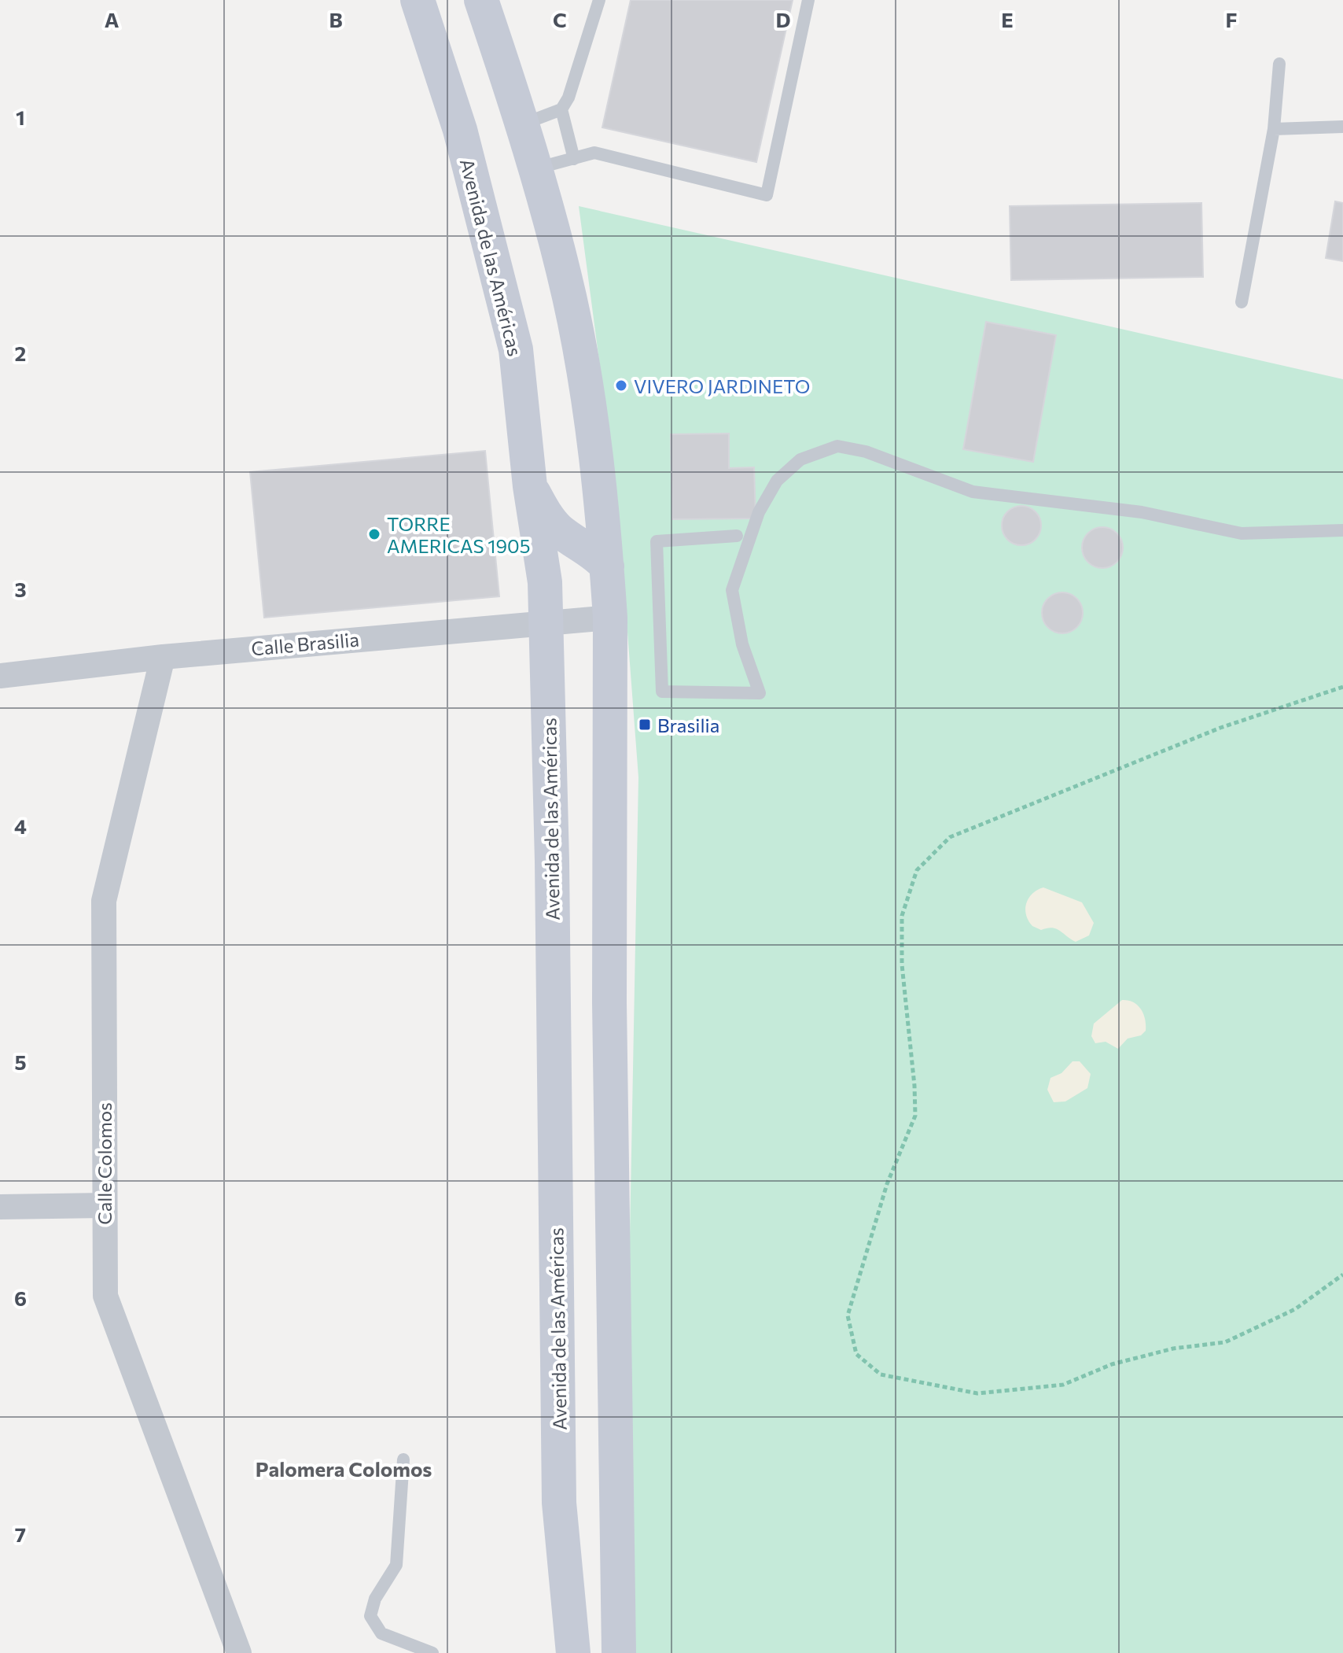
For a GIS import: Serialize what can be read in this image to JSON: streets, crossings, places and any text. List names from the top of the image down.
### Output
{
  "streets": {
    "main road": ["Avenida de las Américas"],
    "street": ["Calle Brasilia", "Calle Colomos"]
  },
  "crossings": [
    ["Avenida de las Américas", "Calle Brasilia"],
    ["Calle Brasilia", "Calle Colomos"]
  ],
  "districts": ["Palomera Colomos"],
  "places": {
    "other": ["VIVERO JARDINETO", "TORRE AMERICAS 1905"],
    "transit": ["Brasilia"]
  },
  "grid": {
    "columns": [
      "A",
      "B",
      "C",
      "D",
      "E",
      "F"
    ],
    "rows": [
      "1",
      "2",
      "3",
      "4",
      "5",
      "6",
      "7"
    ]
  }
}
